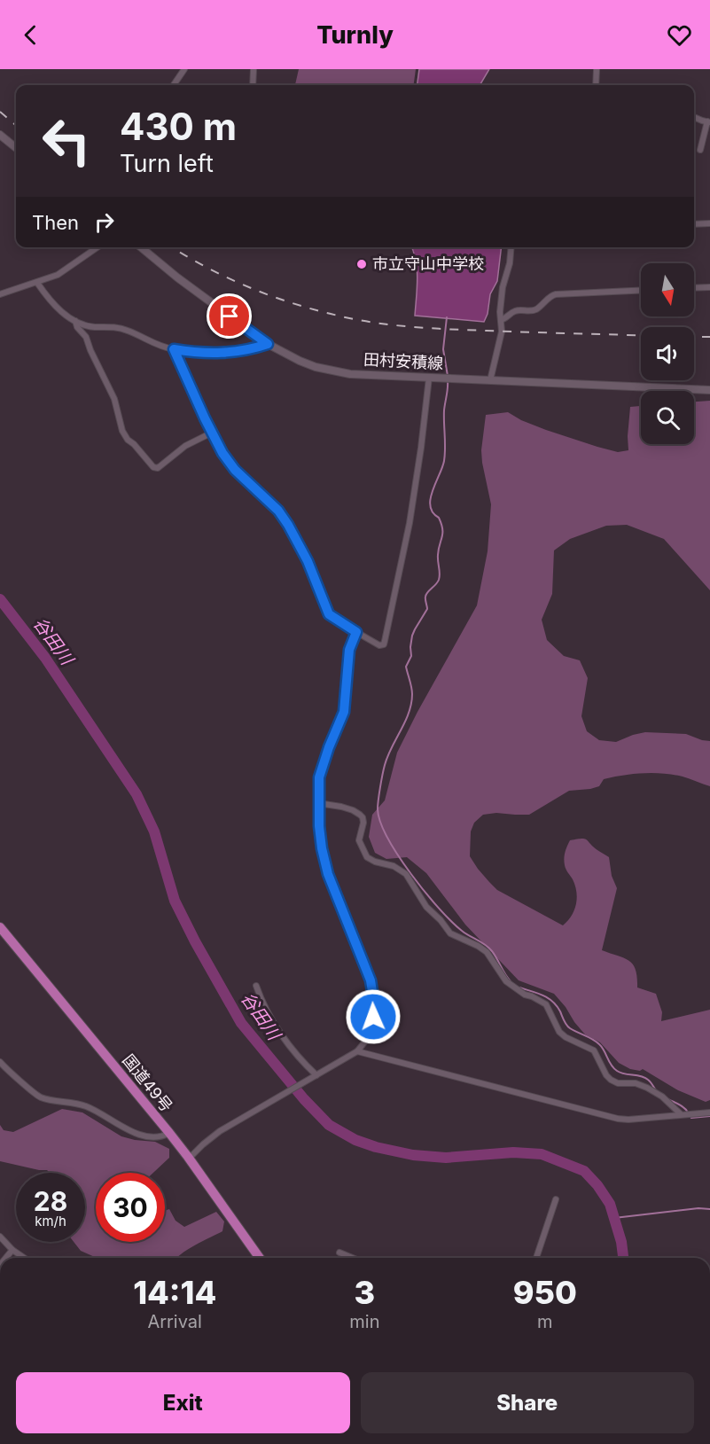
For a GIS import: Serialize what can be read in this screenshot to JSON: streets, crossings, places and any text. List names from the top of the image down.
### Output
{
  "streets": {
    "highway": ["国道49号"],
    "main road": ["田村安積線"]
  },
  "water": ["谷田川"],
  "places": ["市立守山中学校"],
  "north": "bottom",
  "page": {
    "header": "Turnly",
    "turn": ["430 m", "Turn left"],
    "then": "Then",
    "speed": "28 km/h",
    "limit": "30",
    "eta": [
      "14:14",
      "Arrival",
      "3",
      "min",
      "950",
      "m"
    ],
    "buttons": ["Exit", "Share"]
  }
}
